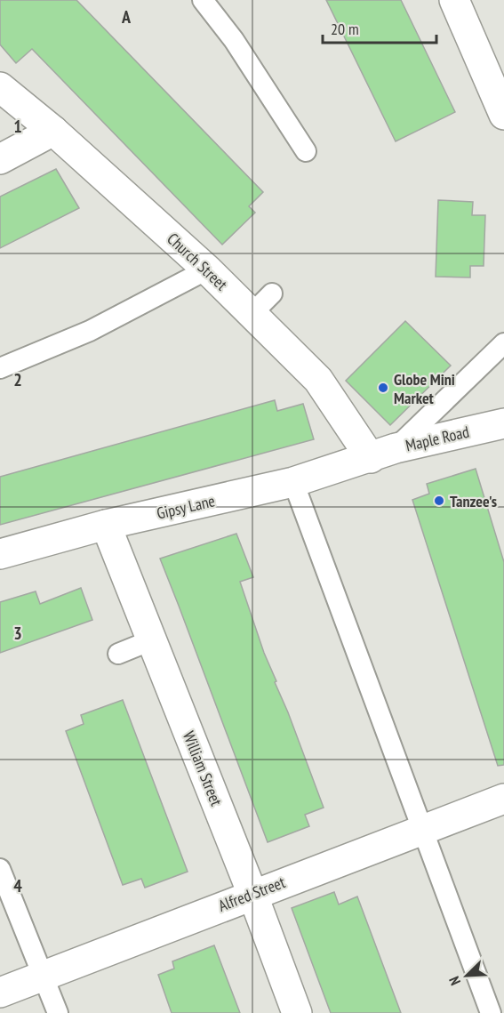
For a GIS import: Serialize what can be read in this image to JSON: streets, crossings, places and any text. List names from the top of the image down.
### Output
{
  "streets": {
    "street": [
      "Church Street",
      "Maple Road",
      "Gipsy Lane",
      "William Street",
      "Alfred Street"
    ]
  },
  "crossings": [
    ["Church Street", "Maple Road"],
    ["Church Street", "Gipsy Lane"],
    ["Maple Road", "Gipsy Lane"],
    ["Gipsy Lane", "William Street"],
    ["William Street", "Alfred Street"]
  ],
  "places": ["Globe Mini Market", "Tanzee's"],
  "scale_bar": "20 m",
  "north": "bottom left",
  "grid": {
    "columns": ["A"],
    "rows": [
      "1",
      "2",
      "3",
      "4"
    ]
  }
}
